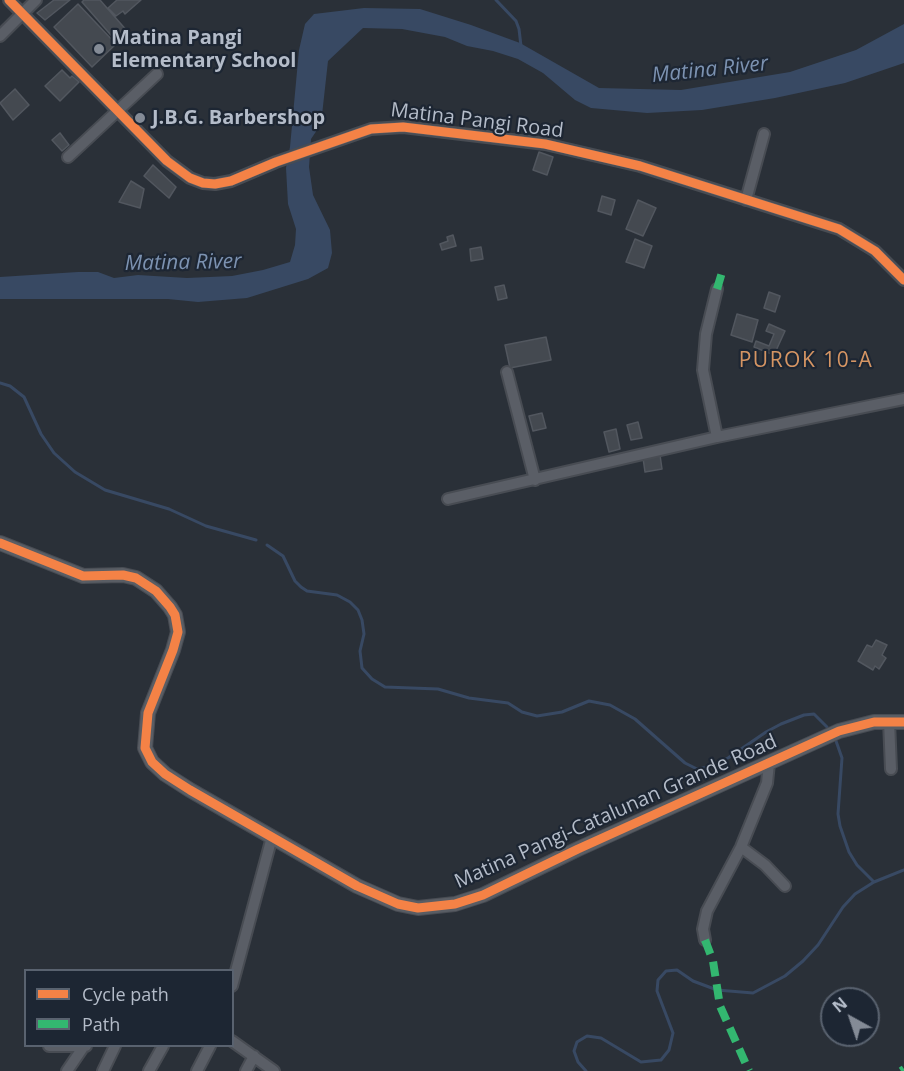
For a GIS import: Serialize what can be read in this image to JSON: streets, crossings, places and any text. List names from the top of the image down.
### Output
{
  "streets": {
    "street": ["Matina Pangi Road", "Matina Pangi-Catalunan Grande Road"]
  },
  "districts": ["PUROK 10-A"],
  "water": ["Matina River"],
  "places": ["Matina Pangi Elementary School", "J.B.G. Barbershop"],
  "legend": ["Cycle path", "Path"],
  "north": "top left"
}
